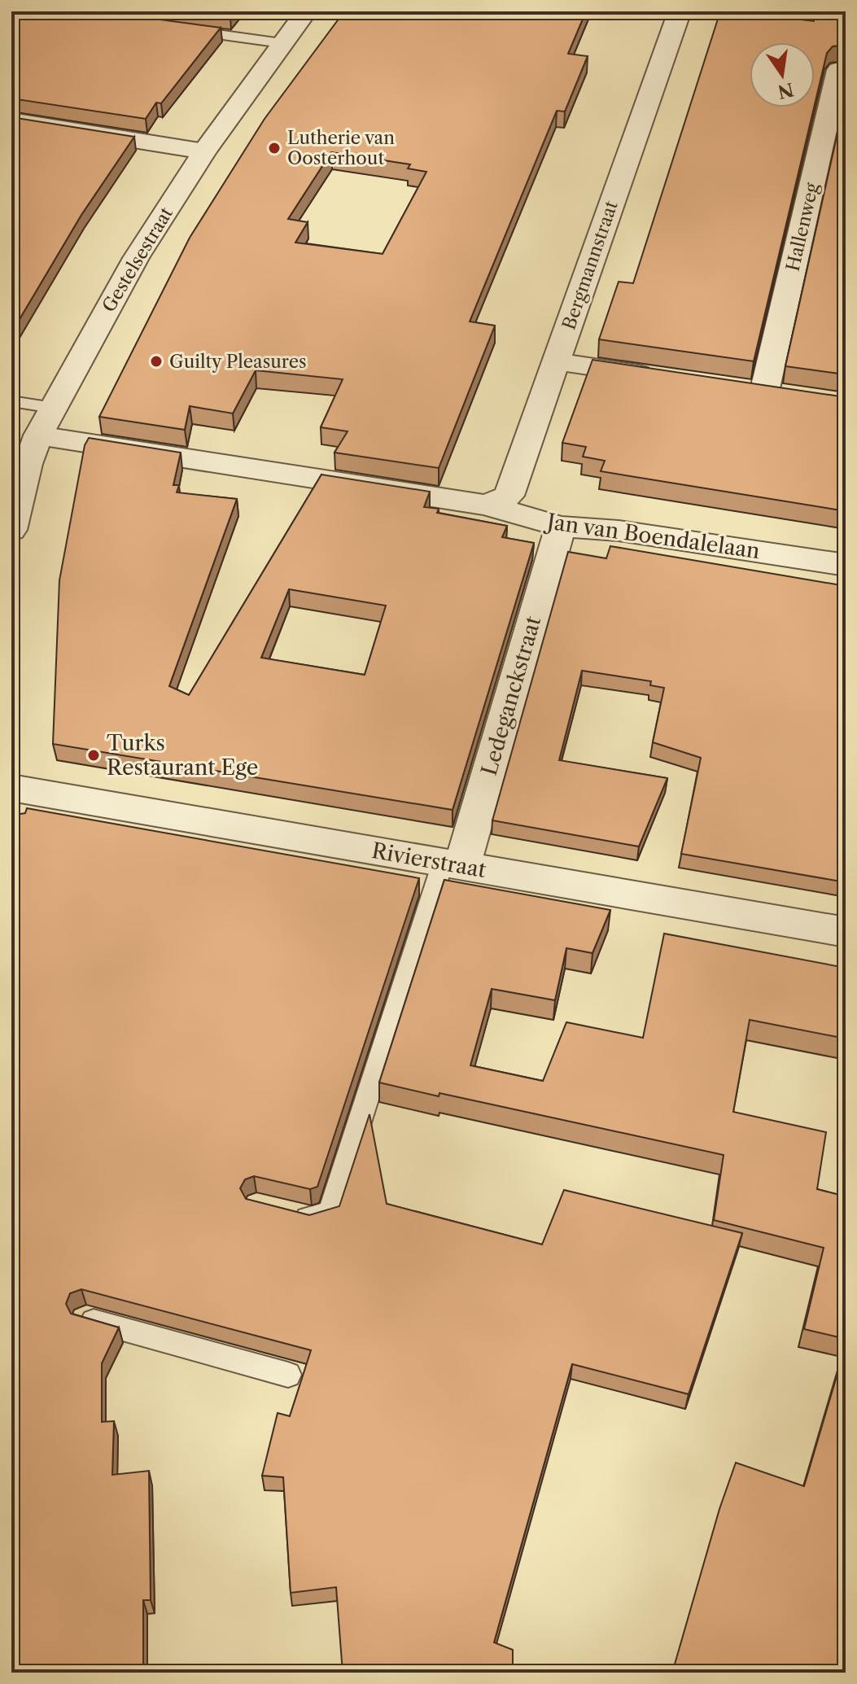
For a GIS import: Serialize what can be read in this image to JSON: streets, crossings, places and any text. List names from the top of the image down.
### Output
{
  "streets": {
    "street": [
      "Hallenweg",
      "Gestelsestraat",
      "Bergmannstraat",
      "Jan van Boendalelaan",
      "Ledeganckstraat",
      "Rivierstraat"
    ]
  },
  "crossings": [
    ["Gestelsestraat", "Jan van Boendalelaan"],
    ["Bergmannstraat", "Jan van Boendalelaan"],
    ["Jan van Boendalelaan", "Ledeganckstraat"],
    ["Ledeganckstraat", "Rivierstraat"]
  ],
  "places": ["Lutherie van Oosterhout", "Guilty Pleasures", "Turks Restaurant Ege"],
  "north": "bottom"
}
